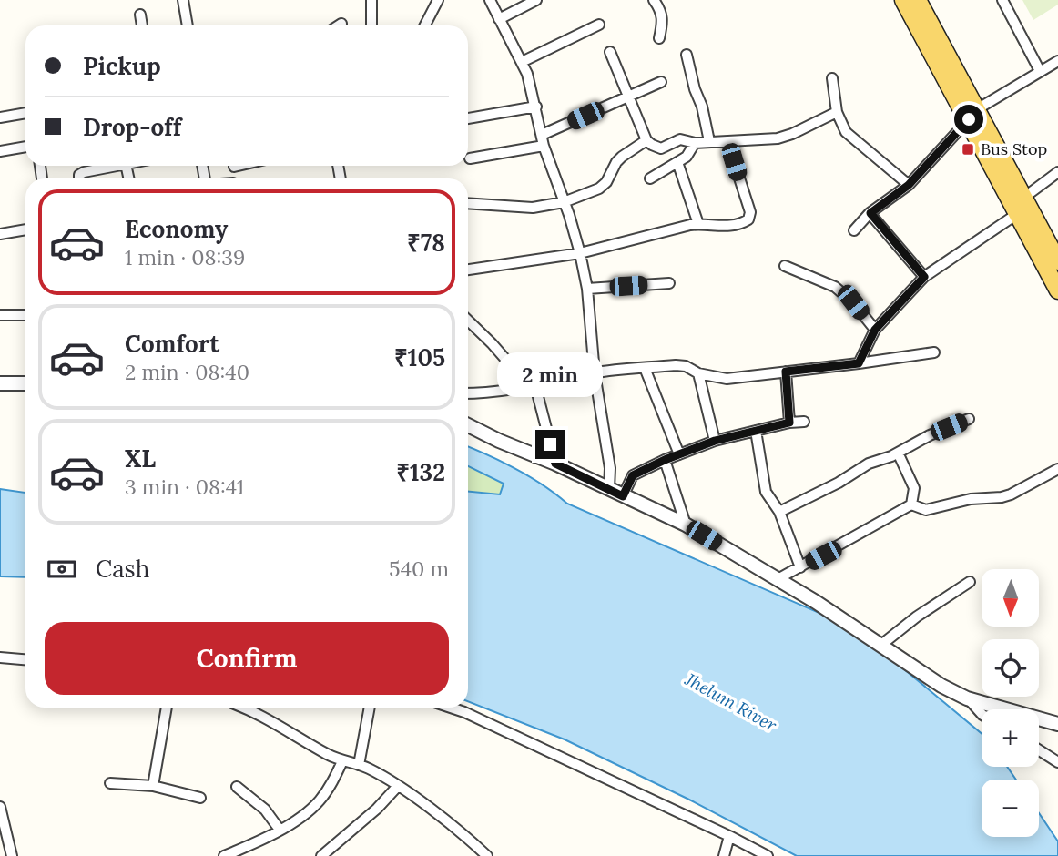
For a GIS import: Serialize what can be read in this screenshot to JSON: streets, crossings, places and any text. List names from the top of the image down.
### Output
{
  "water": ["Jhelum River"],
  "places": {
    "transit": ["Bus Stop"]
  },
  "north": "bottom",
  "page": {
    "banner": ["Pickup", "Drop-off"],
    "list": [
      {
        "name": "Economy",
        "note": "1 min · 08:39",
        "value": "₹78"
      },
      {
        "name": "Comfort",
        "note": "2 min · 08:40",
        "value": "₹105"
      },
      {
        "name": "XL",
        "note": "3 min · 08:41",
        "value": "₹132"
      }
    ],
    "bubble": "2 min",
    "pay": ["Cash", "540 m"],
    "map_buttons": ["+", "−"],
    "buttons": "Confirm"
  }
}
